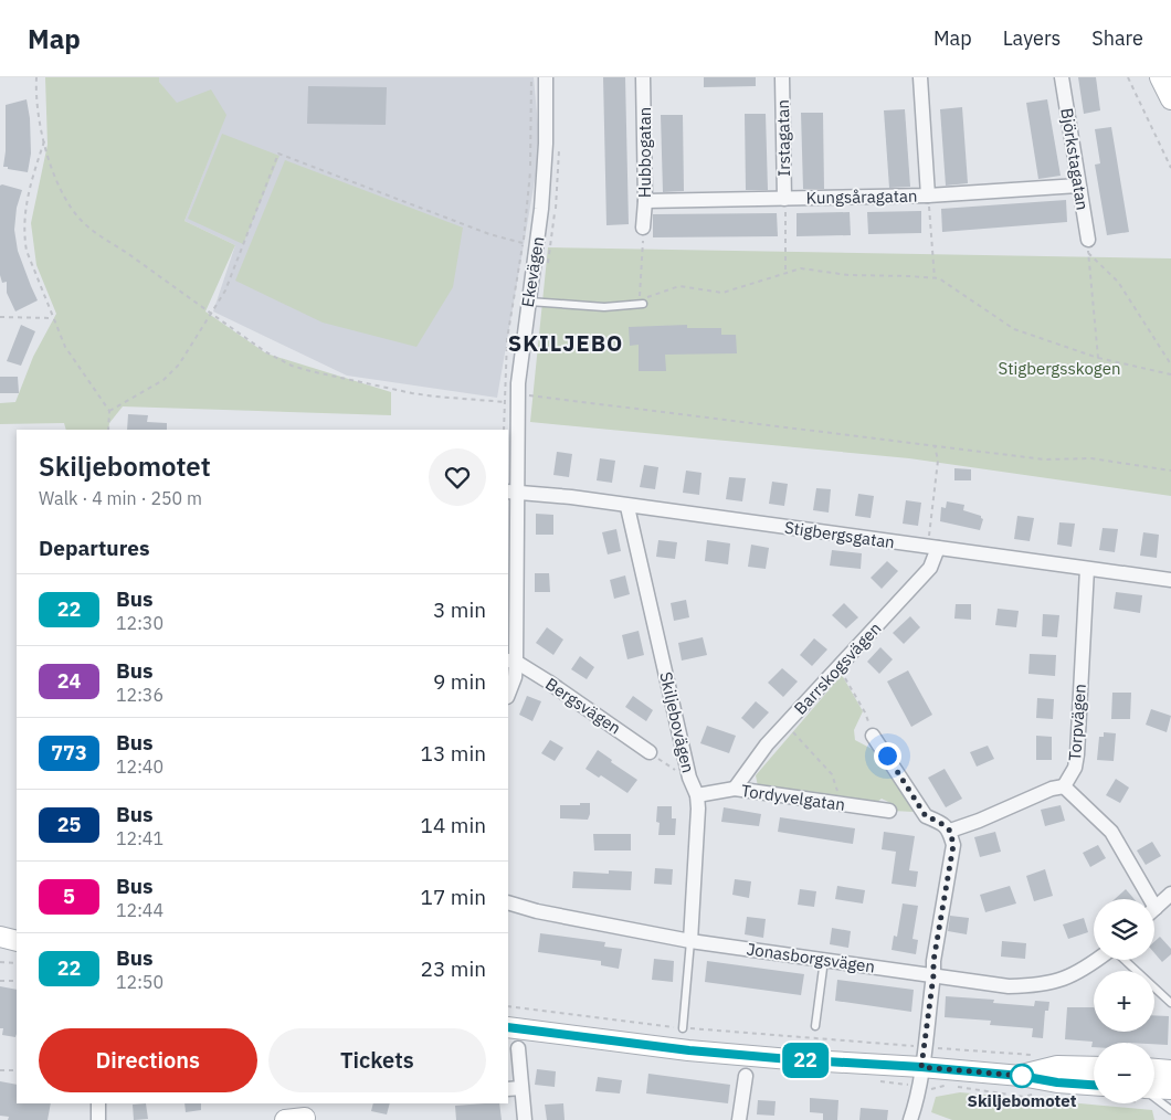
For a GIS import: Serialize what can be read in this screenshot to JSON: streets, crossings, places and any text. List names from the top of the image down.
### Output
{
  "streets": {
    "street": [
      "Irstagatan",
      "Hubbogatan",
      "Björkstagatan",
      "Kungsåragatan",
      "Ekevägen",
      "Stigbergsgatan",
      "Barrskogsvägen",
      "Bergsvägen",
      "Skiljebovägen",
      "Torpvägen",
      "Tordyvelgatan",
      "Jonasborgsvägen"
    ]
  },
  "crossings": [
    ["Irstagatan", "Kungsåragatan"],
    ["Hubbogatan", "Kungsåragatan"],
    ["Björkstagatan", "Kungsåragatan"],
    ["Ekevägen", "Stigbergsgatan"],
    ["Ekevägen", "Bergsvägen"],
    ["Stigbergsgatan", "Barrskogsvägen"],
    ["Stigbergsgatan", "Skiljebovägen"],
    ["Stigbergsgatan", "Torpvägen"],
    ["Barrskogsvägen", "Tordyvelgatan"],
    ["Skiljebovägen", "Tordyvelgatan"],
    ["Skiljebovägen", "Jonasborgsvägen"]
  ],
  "districts": ["SKILJEBO"],
  "parks": ["Stigbergsskogen"],
  "places": ["Skiljebomotet"],
  "lines": ["bus line 22"],
  "page": {
    "header": "Map",
    "nav": ["Map", "Layers", "Share"],
    "on_map": "22",
    "heading": [
      ["Skiljebomotet", "Walk · 4 min · 250 m"],
      "Departures"
    ],
    "list": [
      {
        "mark": "22",
        "name": "Bus",
        "note": "12:30",
        "value": "3 min"
      },
      {
        "mark": "24",
        "name": "Bus",
        "note": "12:36",
        "value": "9 min"
      },
      {
        "mark": "773",
        "name": "Bus",
        "note": "12:40",
        "value": "13 min"
      },
      {
        "mark": "25",
        "name": "Bus",
        "note": "12:41",
        "value": "14 min"
      },
      {
        "mark": "5",
        "name": "Bus",
        "note": "12:44",
        "value": "17 min"
      },
      {
        "mark": "22",
        "name": "Bus",
        "note": "12:50",
        "value": "23 min"
      }
    ],
    "map_buttons": ["+", "−"],
    "buttons": ["Directions", "Tickets"]
  }
}
